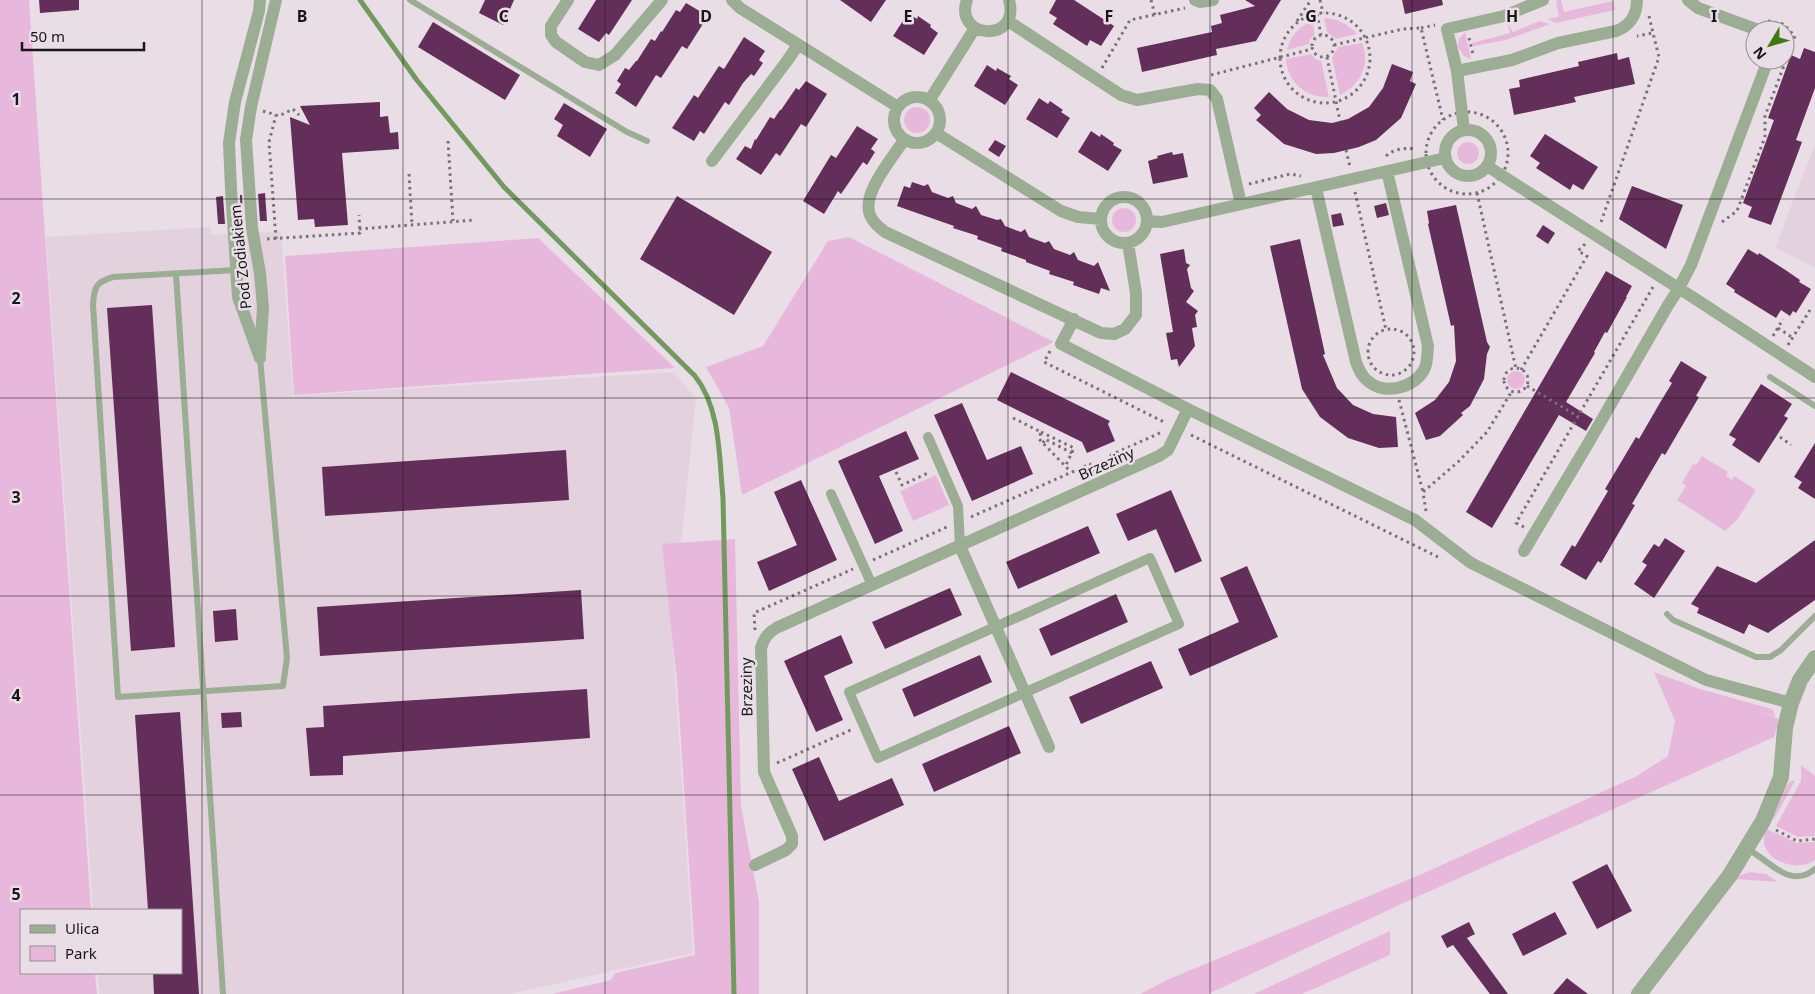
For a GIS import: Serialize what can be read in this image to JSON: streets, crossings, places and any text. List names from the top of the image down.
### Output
{
  "streets": {
    "street": ["Pod Zodiakiem", "Brzeziny"]
  },
  "legend": ["Ulica", "Park"],
  "scale_bar": "50 m",
  "north": "bottom left",
  "grid": {
    "columns": [
      "B",
      "C",
      "D",
      "E",
      "F",
      "G",
      "H",
      "I"
    ],
    "rows": [
      "1",
      "2",
      "3",
      "4",
      "5"
    ]
  }
}
